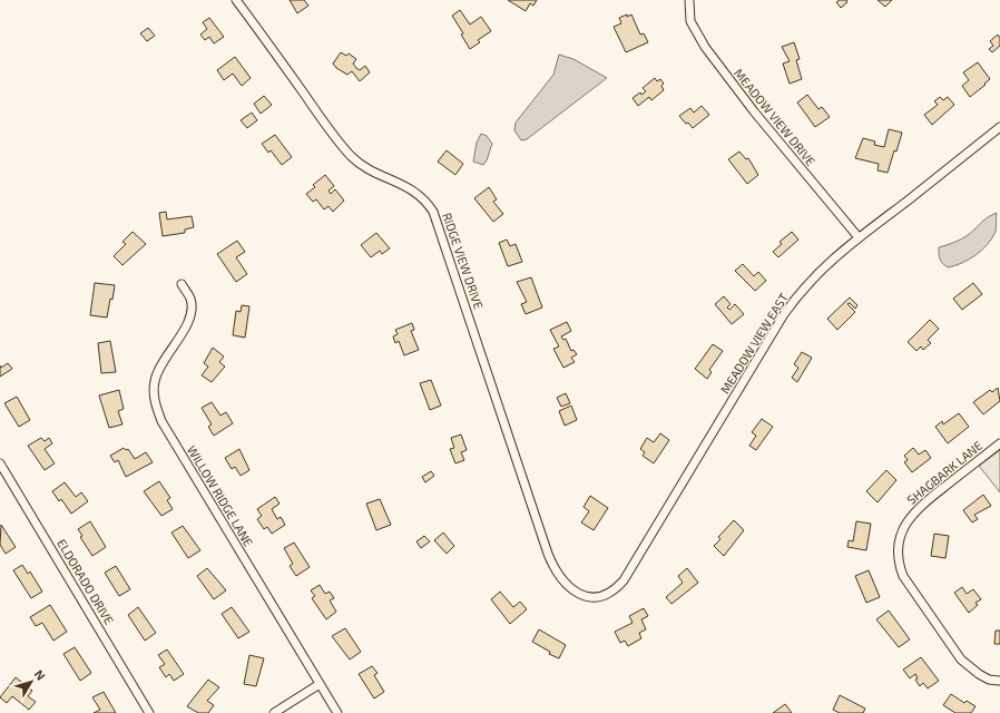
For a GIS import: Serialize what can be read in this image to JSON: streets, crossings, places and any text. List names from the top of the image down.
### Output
{
  "streets": {
    "street": [
      "MEADOW VIEW DRIVE",
      "RIDGE VIEW DRIVE",
      "MEADOW VIEW EAST",
      "SHAGBARK LANE",
      "WILLOW RIDGE LANE",
      "ELDORADO DRIVE"
    ]
  },
  "crossings": [
    ["MEADOW VIEW DRIVE", "MEADOW VIEW EAST"],
    ["RIDGE VIEW DRIVE", "MEADOW VIEW EAST"]
  ],
  "north": "top right"
}
